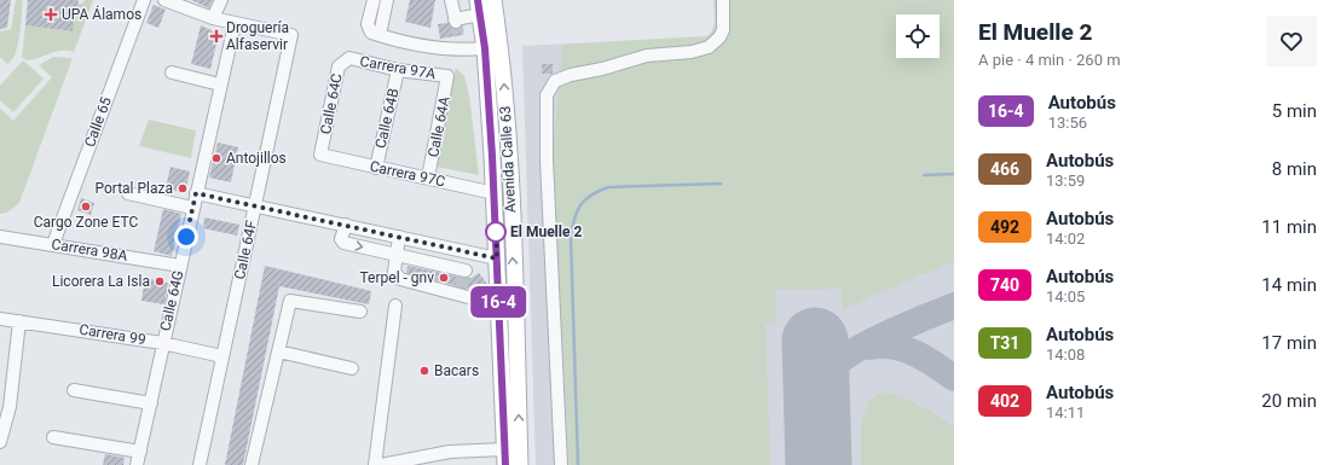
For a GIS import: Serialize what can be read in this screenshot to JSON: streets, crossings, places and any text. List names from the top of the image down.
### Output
{
  "streets": {
    "main road": ["Avenida Calle 63"],
    "street": [
      "Carrera 97A",
      "Calle 64C",
      "Calle 64B",
      "Calle 65",
      "Calle 64A",
      "Carrera 97C",
      "Carrera 98A",
      "Calle 64F",
      "Calle 64G",
      "Carrera 99"
    ]
  },
  "crossings": [
    ["Carrera 97A", "Calle 64C"],
    ["Carrera 97A", "Calle 64B"],
    ["Carrera 97A", "Calle 64A"],
    ["Calle 64C", "Carrera 97C"],
    ["Calle 64B", "Carrera 97C"],
    ["Calle 65", "Carrera 98A"],
    ["Calle 64A", "Carrera 97C"],
    ["Avenida Calle 63", "Carrera 97C"],
    ["Carrera 98A", "Calle 64G"],
    ["Calle 64F", "Calle 64G"],
    ["Calle 64F", "Carrera 99"],
    ["Calle 64G", "Carrera 99"]
  ],
  "places": {
    "health": ["UPA Álamos", "Droguería Alfaservir"],
    "other": [
      "Antojillos",
      "Portal Plaza",
      "Cargo Zone ETC",
      "El Muelle 2",
      "Terpel - gnv",
      "Licorera La Isla",
      "Bacars"
    ]
  },
  "lines": ["bus line 16-4"],
  "page": {
    "on_map": "16-4",
    "heading": ["El Muelle 2", "A pie · 4 min · 260 m"],
    "list": [
      {
        "mark": "16-4",
        "name": "Autobús",
        "note": "13:56",
        "value": "5 min"
      },
      {
        "mark": "466",
        "name": "Autobús",
        "note": "13:59",
        "value": "8 min"
      },
      {
        "mark": "492",
        "name": "Autobús",
        "note": "14:02",
        "value": "11 min"
      },
      {
        "mark": "740",
        "name": "Autobús",
        "note": "14:05",
        "value": "14 min"
      },
      {
        "mark": "T31",
        "name": "Autobús",
        "note": "14:08",
        "value": "17 min"
      },
      {
        "mark": "402",
        "name": "Autobús",
        "note": "14:11",
        "value": "20 min"
      }
    ]
  }
}
